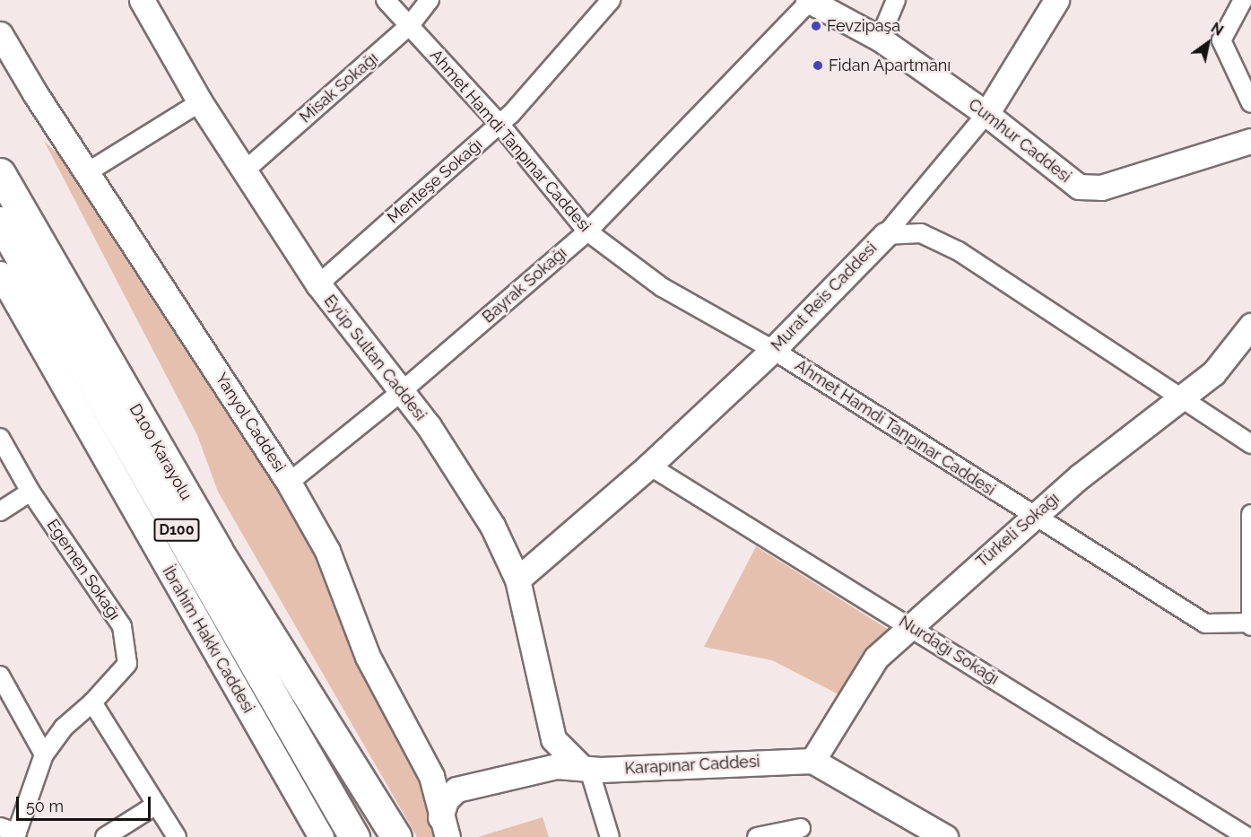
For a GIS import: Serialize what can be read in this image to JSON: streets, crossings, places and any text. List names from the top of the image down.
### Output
{
  "streets": {
    "highway": ["D100 Karayolu", "D100"],
    "street": [
      "Misak Sokağı",
      "Ahmet Hamdi Tanpınar Caddesi",
      "Cumhur Caddesi",
      "Menteşe Sokağı",
      "Bayrak Sokağı",
      "Murat Reis Caddesi",
      "Eyüp Sultan Caddesi",
      "Yanyol Caddesi",
      "Türkeli Sokağı",
      "Egemen Sokağı",
      "İbrahim Hakkı Caddesi",
      "Nurdağı Sokağı",
      "Karapınar Caddesi"
    ]
  },
  "crossings": [
    ["Misak Sokağı", "Ahmet Hamdi Tanpınar Caddesi"],
    ["Misak Sokağı", "Eyüp Sultan Caddesi"],
    ["Ahmet Hamdi Tanpınar Caddesi", "Menteşe Sokağı"],
    ["Ahmet Hamdi Tanpınar Caddesi", "Bayrak Sokağı"],
    ["Ahmet Hamdi Tanpınar Caddesi", "Murat Reis Caddesi"],
    ["Ahmet Hamdi Tanpınar Caddesi", "Türkeli Sokağı"],
    ["Cumhur Caddesi", "Bayrak Sokağı"],
    ["Menteşe Sokağı", "Eyüp Sultan Caddesi"],
    ["Bayrak Sokağı", "Eyüp Sultan Caddesi"],
    ["Bayrak Sokağı", "Yanyol Caddesi"],
    ["Murat Reis Caddesi", "Eyüp Sultan Caddesi"],
    ["Murat Reis Caddesi", "Türkeli Sokağı"],
    ["Murat Reis Caddesi", "Nurdağı Sokağı"],
    ["Yanyol Caddesi", "Karapınar Caddesi"],
    ["Türkeli Sokağı", "Nurdağı Sokağı"],
    ["Türkeli Sokağı", "Karapınar Caddesi"]
  ],
  "places": ["Fevzipaşa", "Fidan Apartmanı"],
  "scale_bar": "50 m",
  "north": "top right"
}
